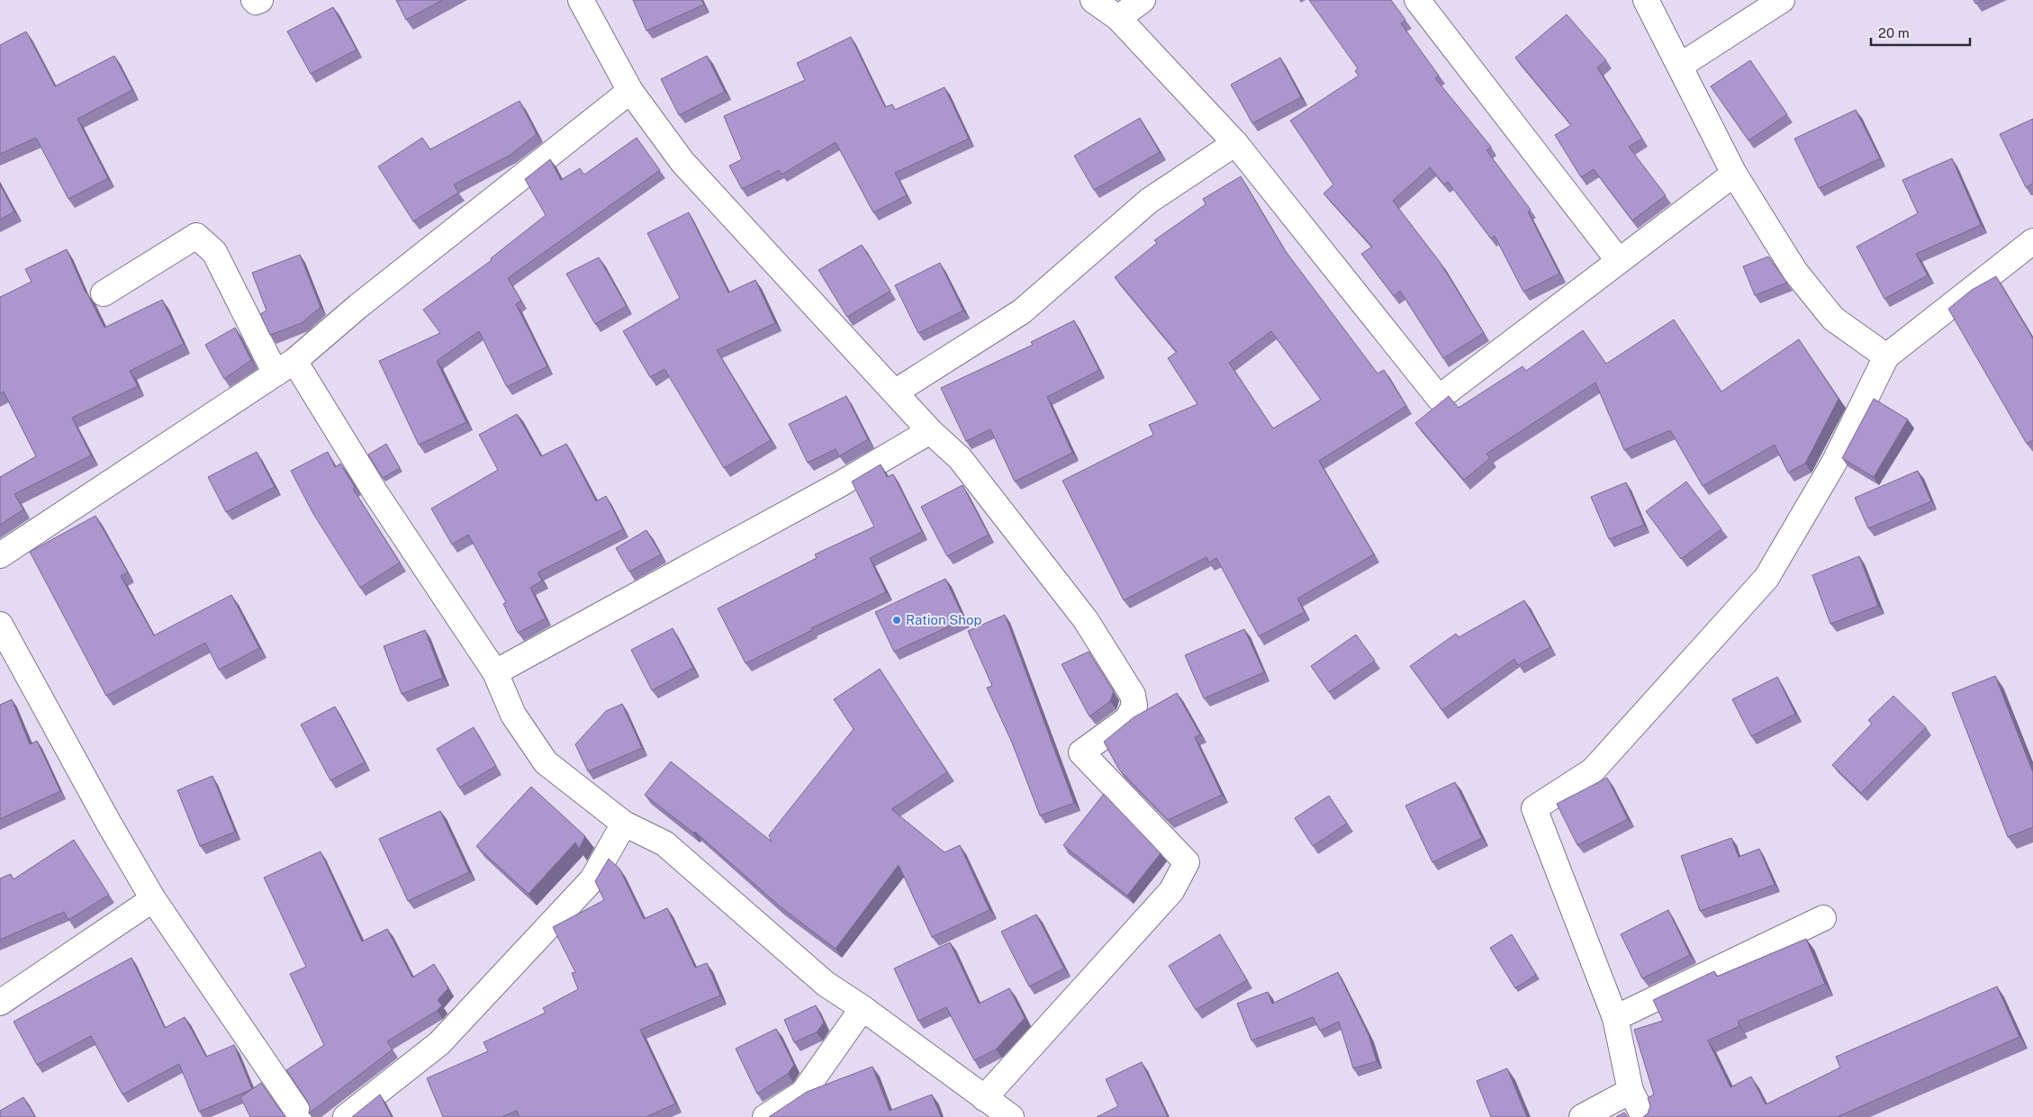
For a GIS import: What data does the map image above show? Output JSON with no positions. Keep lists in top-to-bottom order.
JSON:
{
  "places": ["Ration Shop"],
  "scale_bar": "20 m"
}
